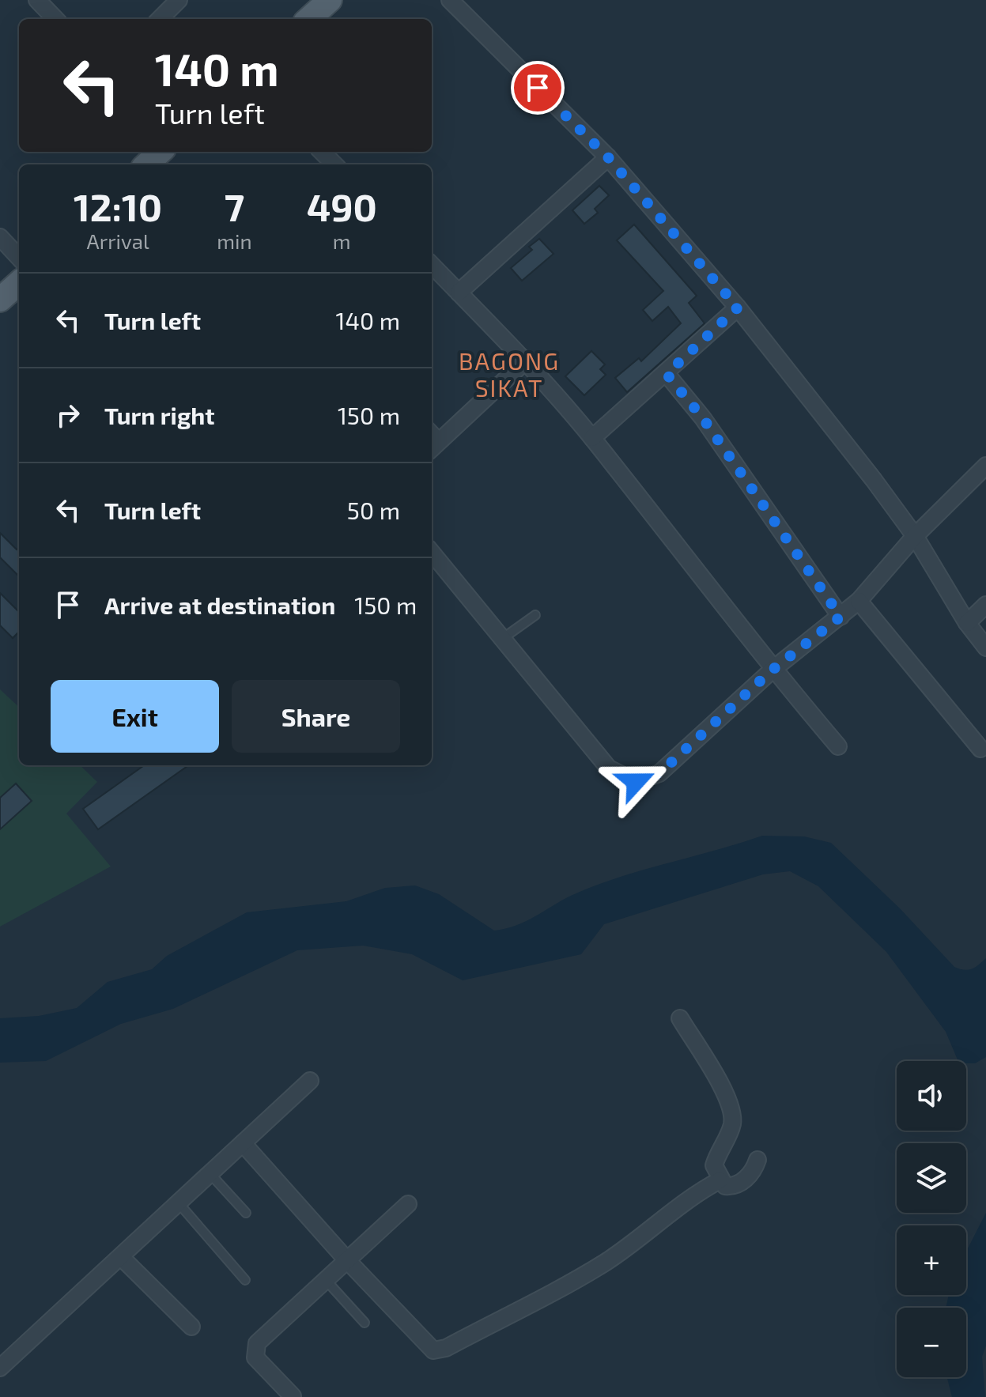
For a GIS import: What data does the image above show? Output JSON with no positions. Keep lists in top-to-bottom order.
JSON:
{
  "districts": ["BAGONG SIKAT"],
  "page": {
    "turn": ["140 m", "Turn left"],
    "eta": [
      "12:10",
      "Arrival",
      "7",
      "min",
      "490",
      "m"
    ],
    "list": [
      {
        "name": "Turn left",
        "value": "140 m"
      },
      {
        "name": "Turn right",
        "value": "150 m"
      },
      {
        "name": "Turn left",
        "value": "50 m"
      },
      {
        "name": "Arrive at destination",
        "value": "150 m"
      }
    ],
    "buttons": ["Exit", "Share"],
    "map_buttons": ["+", "−"]
  }
}
